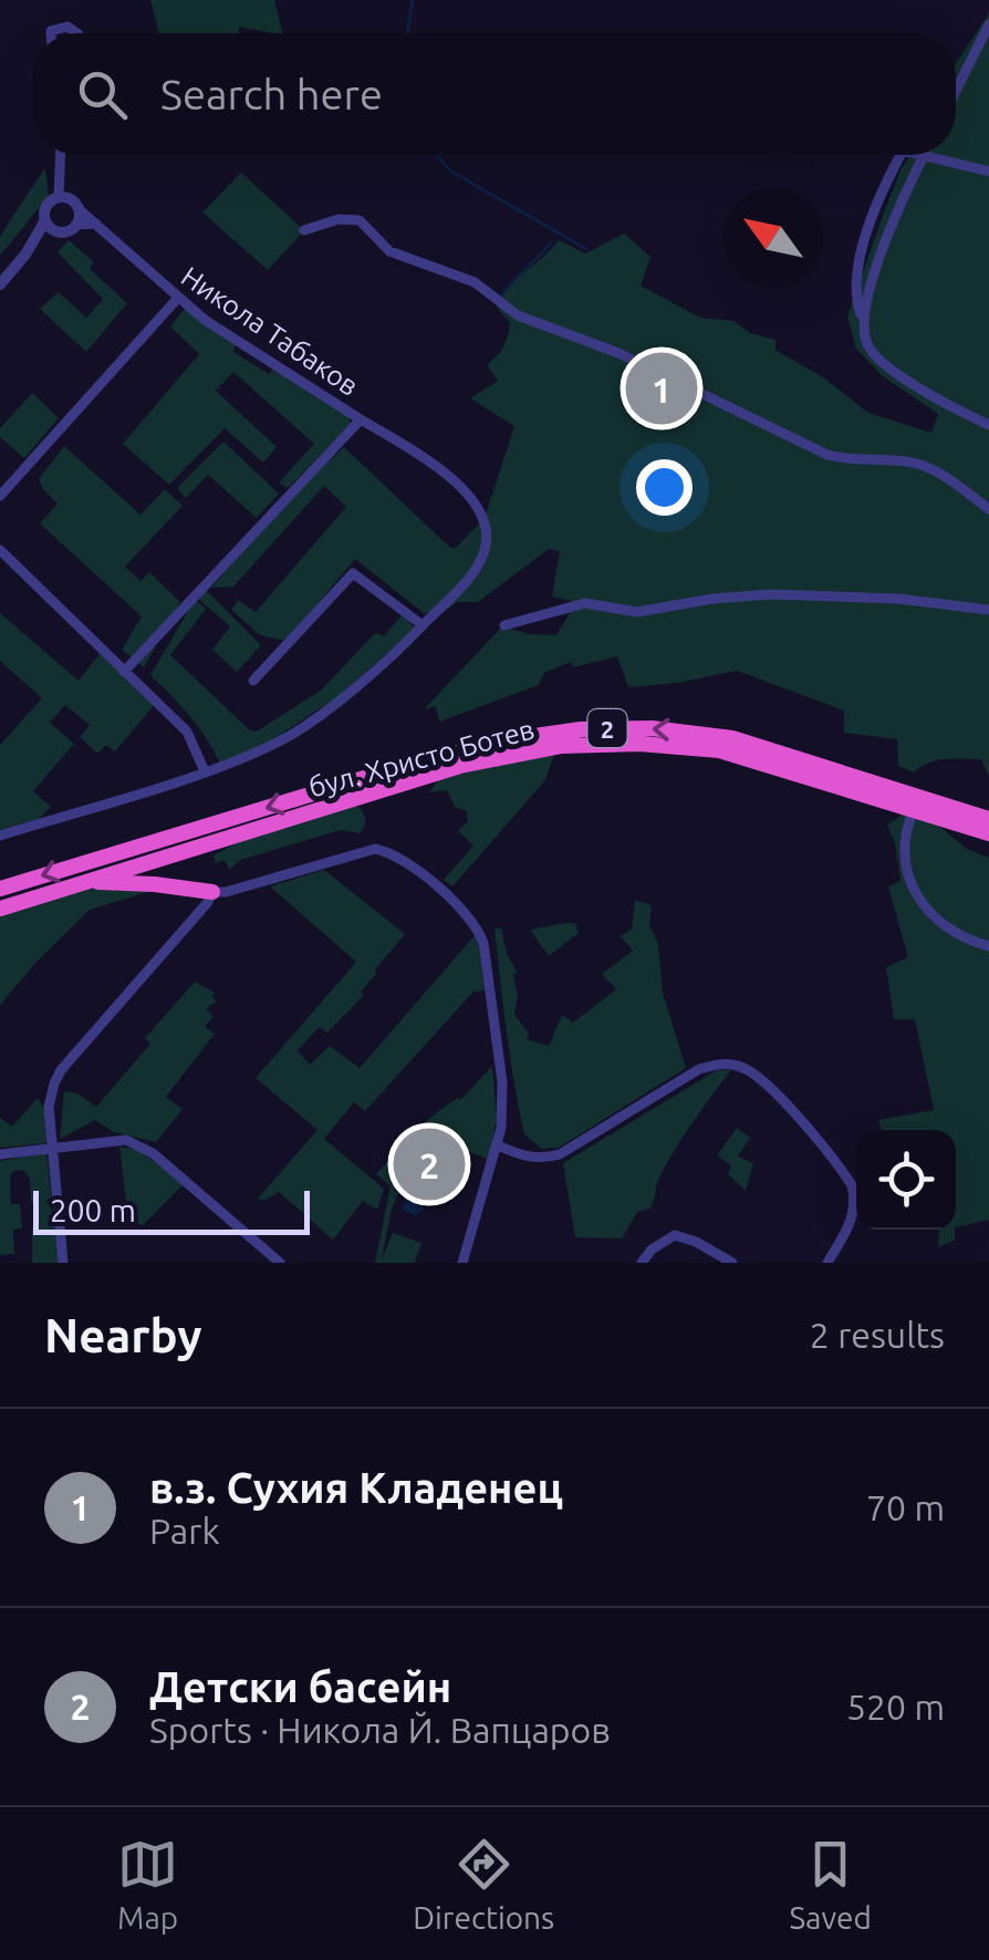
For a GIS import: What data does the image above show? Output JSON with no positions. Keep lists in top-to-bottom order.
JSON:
{
  "streets": {
    "highway": ["2", "бул. Христо Ботев"],
    "street": ["Никола Табаков"]
  },
  "scale_bar": "200 m",
  "north": "top left",
  "page": {
    "search": "Search here",
    "pins": ["1", "2"],
    "scale": "200 m",
    "heading": ["Nearby", "2 results"],
    "list": [
      {
        "mark": "1",
        "name": "в.з. Сухия Кладенец",
        "note": "Park",
        "value": "70 m"
      },
      {
        "mark": "2",
        "name": "Детски басейн",
        "note": "Sports · Никола Й. Вапцаров",
        "value": "520 m"
      }
    ],
    "nav": ["Map", "Directions", "Saved"]
  }
}
